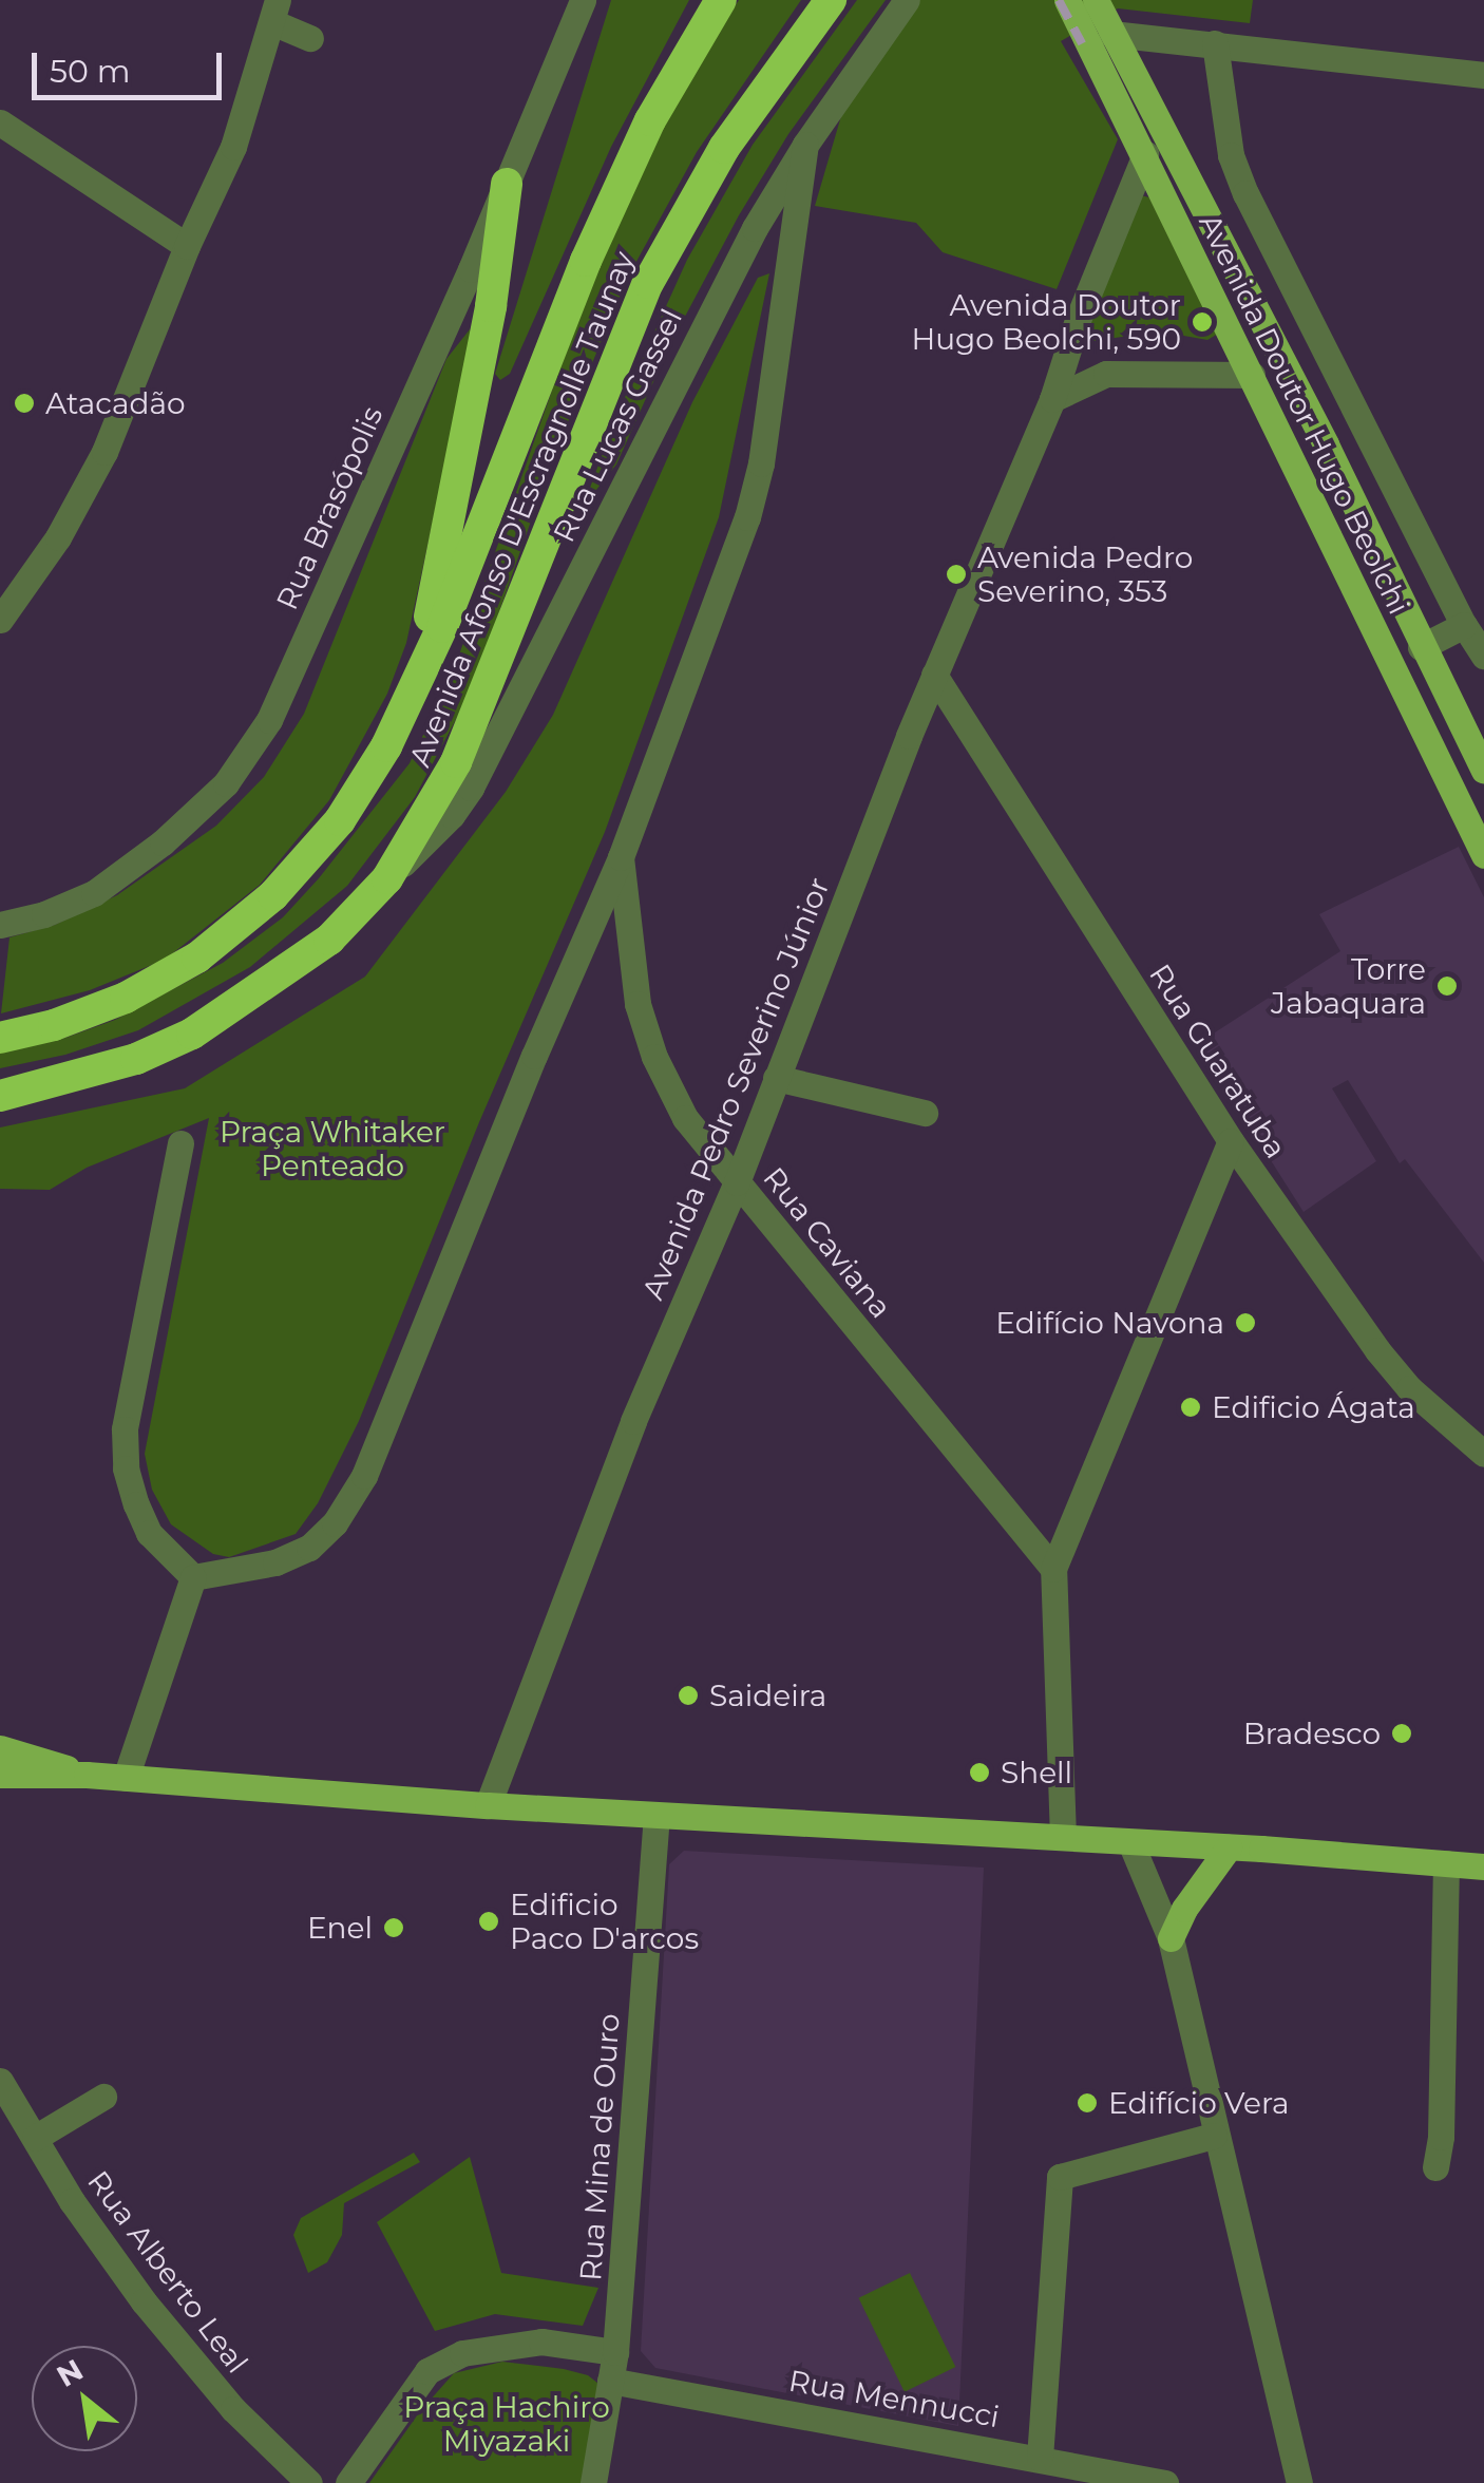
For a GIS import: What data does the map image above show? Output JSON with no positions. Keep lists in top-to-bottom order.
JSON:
{
  "streets": {
    "highway": ["Avenida Afonso D'Escragnolle Taunay"],
    "main road": ["Avenida Doutor Hugo Beolchi"],
    "street": [
      "Rua Lucas Gassel",
      "Rua Brasópolis",
      "Rua Guaratuba",
      "Avenida Pedro Severino Júnior",
      "Rua Caviana",
      "Rua Mina de Ouro",
      "Rua Alberto Leal",
      "Rua Mennucci"
    ]
  },
  "crossings": [
    ["Avenida Doutor Hugo Beolchi", "Avenida Pedro Severino Júnior"],
    ["Rua Lucas Gassel", "Avenida Afonso D'Escragnolle Taunay"],
    ["Rua Guaratuba", "Avenida Pedro Severino Júnior"],
    ["Avenida Pedro Severino Júnior", "Rua Caviana"],
    ["Rua Mina de Ouro", "Rua Mennucci"]
  ],
  "parks": ["Praça Whitaker Penteado", "Praça Hachiro Miyazaki"],
  "places": [
    "Avenida Doutor Hugo Beolchi, 590",
    "Atacadão",
    "Avenida Pedro Severino, 353",
    "Torre Jabaquara",
    "Edifício Navona",
    "Edificio Ágata",
    "Saideira",
    "Bradesco",
    "Shell",
    "Edificio Paco D'arcos",
    "Enel",
    "Edifício Vera"
  ],
  "scale_bar": "50 m",
  "north": "top left"
}
